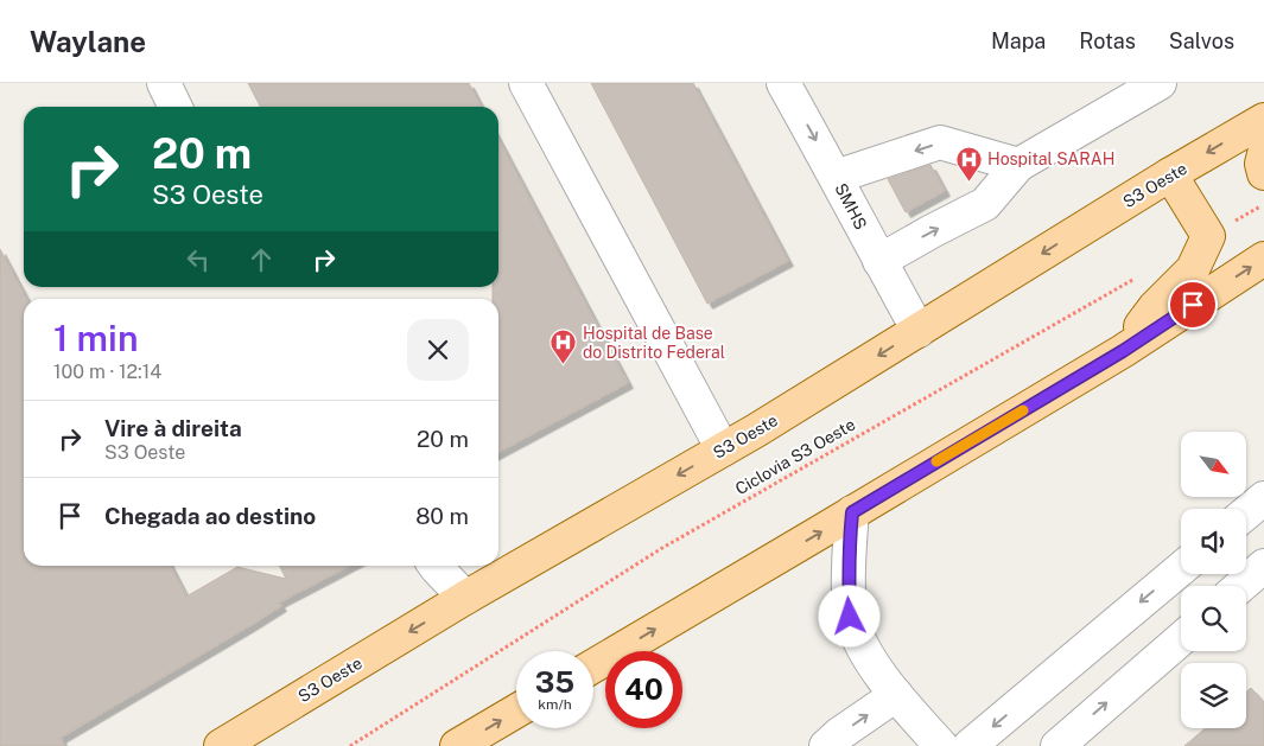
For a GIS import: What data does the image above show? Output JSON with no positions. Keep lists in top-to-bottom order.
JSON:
{
  "streets": {
    "main road": ["S3 Oeste"],
    "street": ["SMHS"],
    "path": ["Ciclovia S3 Oeste"]
  },
  "crossings": [
    ["S3 Oeste", "SMHS"]
  ],
  "places": {
    "hospital": ["Hospital SARAH", "Hospital de Base do Distrito Federal"]
  },
  "north": "bottom right",
  "page": {
    "header": "Waylane",
    "nav": ["Mapa", "Rotas", "Salvos"],
    "turn": ["20 m", "S3 Oeste"],
    "heading": ["1 min", "100 m · 12:14"],
    "list": [
      {
        "name": "Vire à direita",
        "note": "S3 Oeste",
        "value": "20 m"
      },
      {
        "name": "Chegada ao destino",
        "value": "80 m"
      }
    ],
    "speed": "35 km/h",
    "limit": "40"
  }
}
